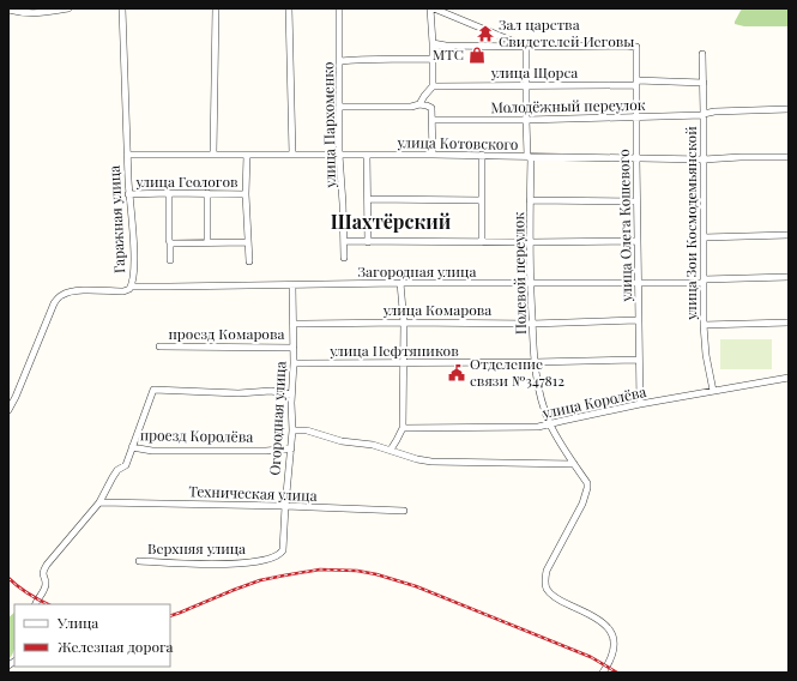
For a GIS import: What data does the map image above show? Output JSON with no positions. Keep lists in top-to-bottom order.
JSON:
{
  "streets": {
    "street": [
      "улица Щорса",
      "Молодёжный переулок",
      "улица Пархоменко",
      "улица Котовского",
      "улица Геологов",
      "Гаражная улица",
      "улица Зои Космодемьянской",
      "улица Олега Кошевого",
      "Загородная улица",
      "Полевой переулок",
      "улица Комарова",
      "проезд Комарова",
      "улица Нефтяников",
      "улица Королёва",
      "Огородная улица",
      "проезд Королёва",
      "Техническая улица",
      "Верхняя улица"
    ]
  },
  "crossings": [
    ["улица Щорса", "улица Зои Космодемьянской"],
    ["улица Щорса", "улица Олега Кошевого"],
    ["улица Щорса", "Полевой переулок"],
    ["Молодёжный переулок", "улица Зои Космодемьянской"],
    ["Молодёжный переулок", "улица Олега Кошевого"],
    ["Молодёжный переулок", "Полевой переулок"],
    ["улица Пархоменко", "улица Котовского"],
    ["улица Котовского", "Гаражная улица"],
    ["улица Котовского", "улица Зои Космодемьянской"],
    ["улица Котовского", "улица Олега Кошевого"],
    ["улица Котовского", "Полевой переулок"],
    ["улица Геологов", "Гаражная улица"],
    ["Гаражная улица", "Загородная улица"],
    ["улица Зои Космодемьянской", "Загородная улица"],
    ["улица Зои Космодемьянской", "улица Королёва"],
    ["улица Олега Кошевого", "Загородная улица"],
    ["улица Олега Кошевого", "Полевой переулок"],
    ["улица Олега Кошевого", "улица Комарова"],
    ["улица Олега Кошевого", "улица Нефтяников"],
    ["улица Олега Кошевого", "улица Королёва"],
    ["Загородная улица", "Полевой переулок"],
    ["Загородная улица", "Огородная улица"],
    ["Полевой переулок", "улица Комарова"],
    ["Полевой переулок", "улица Нефтяников"],
    ["Полевой переулок", "улица Королёва"],
    ["улица Комарова", "Огородная улица"],
    ["проезд Комарова", "Огородная улица"],
    ["улица Нефтяников", "Огородная улица"],
    ["Огородная улица", "проезд Королёва"],
    ["Огородная улица", "Техническая улица"],
    ["Огородная улица", "Верхняя улица"]
  ],
  "districts": ["Шахтёрский"],
  "places": {
    "temple": ["Зал царства Свидетелей Иеговы"],
    "shop": ["МТС"],
    "public building": ["Отделение связи №347812"]
  },
  "legend": ["Улица", "Железная дорога"]
}
